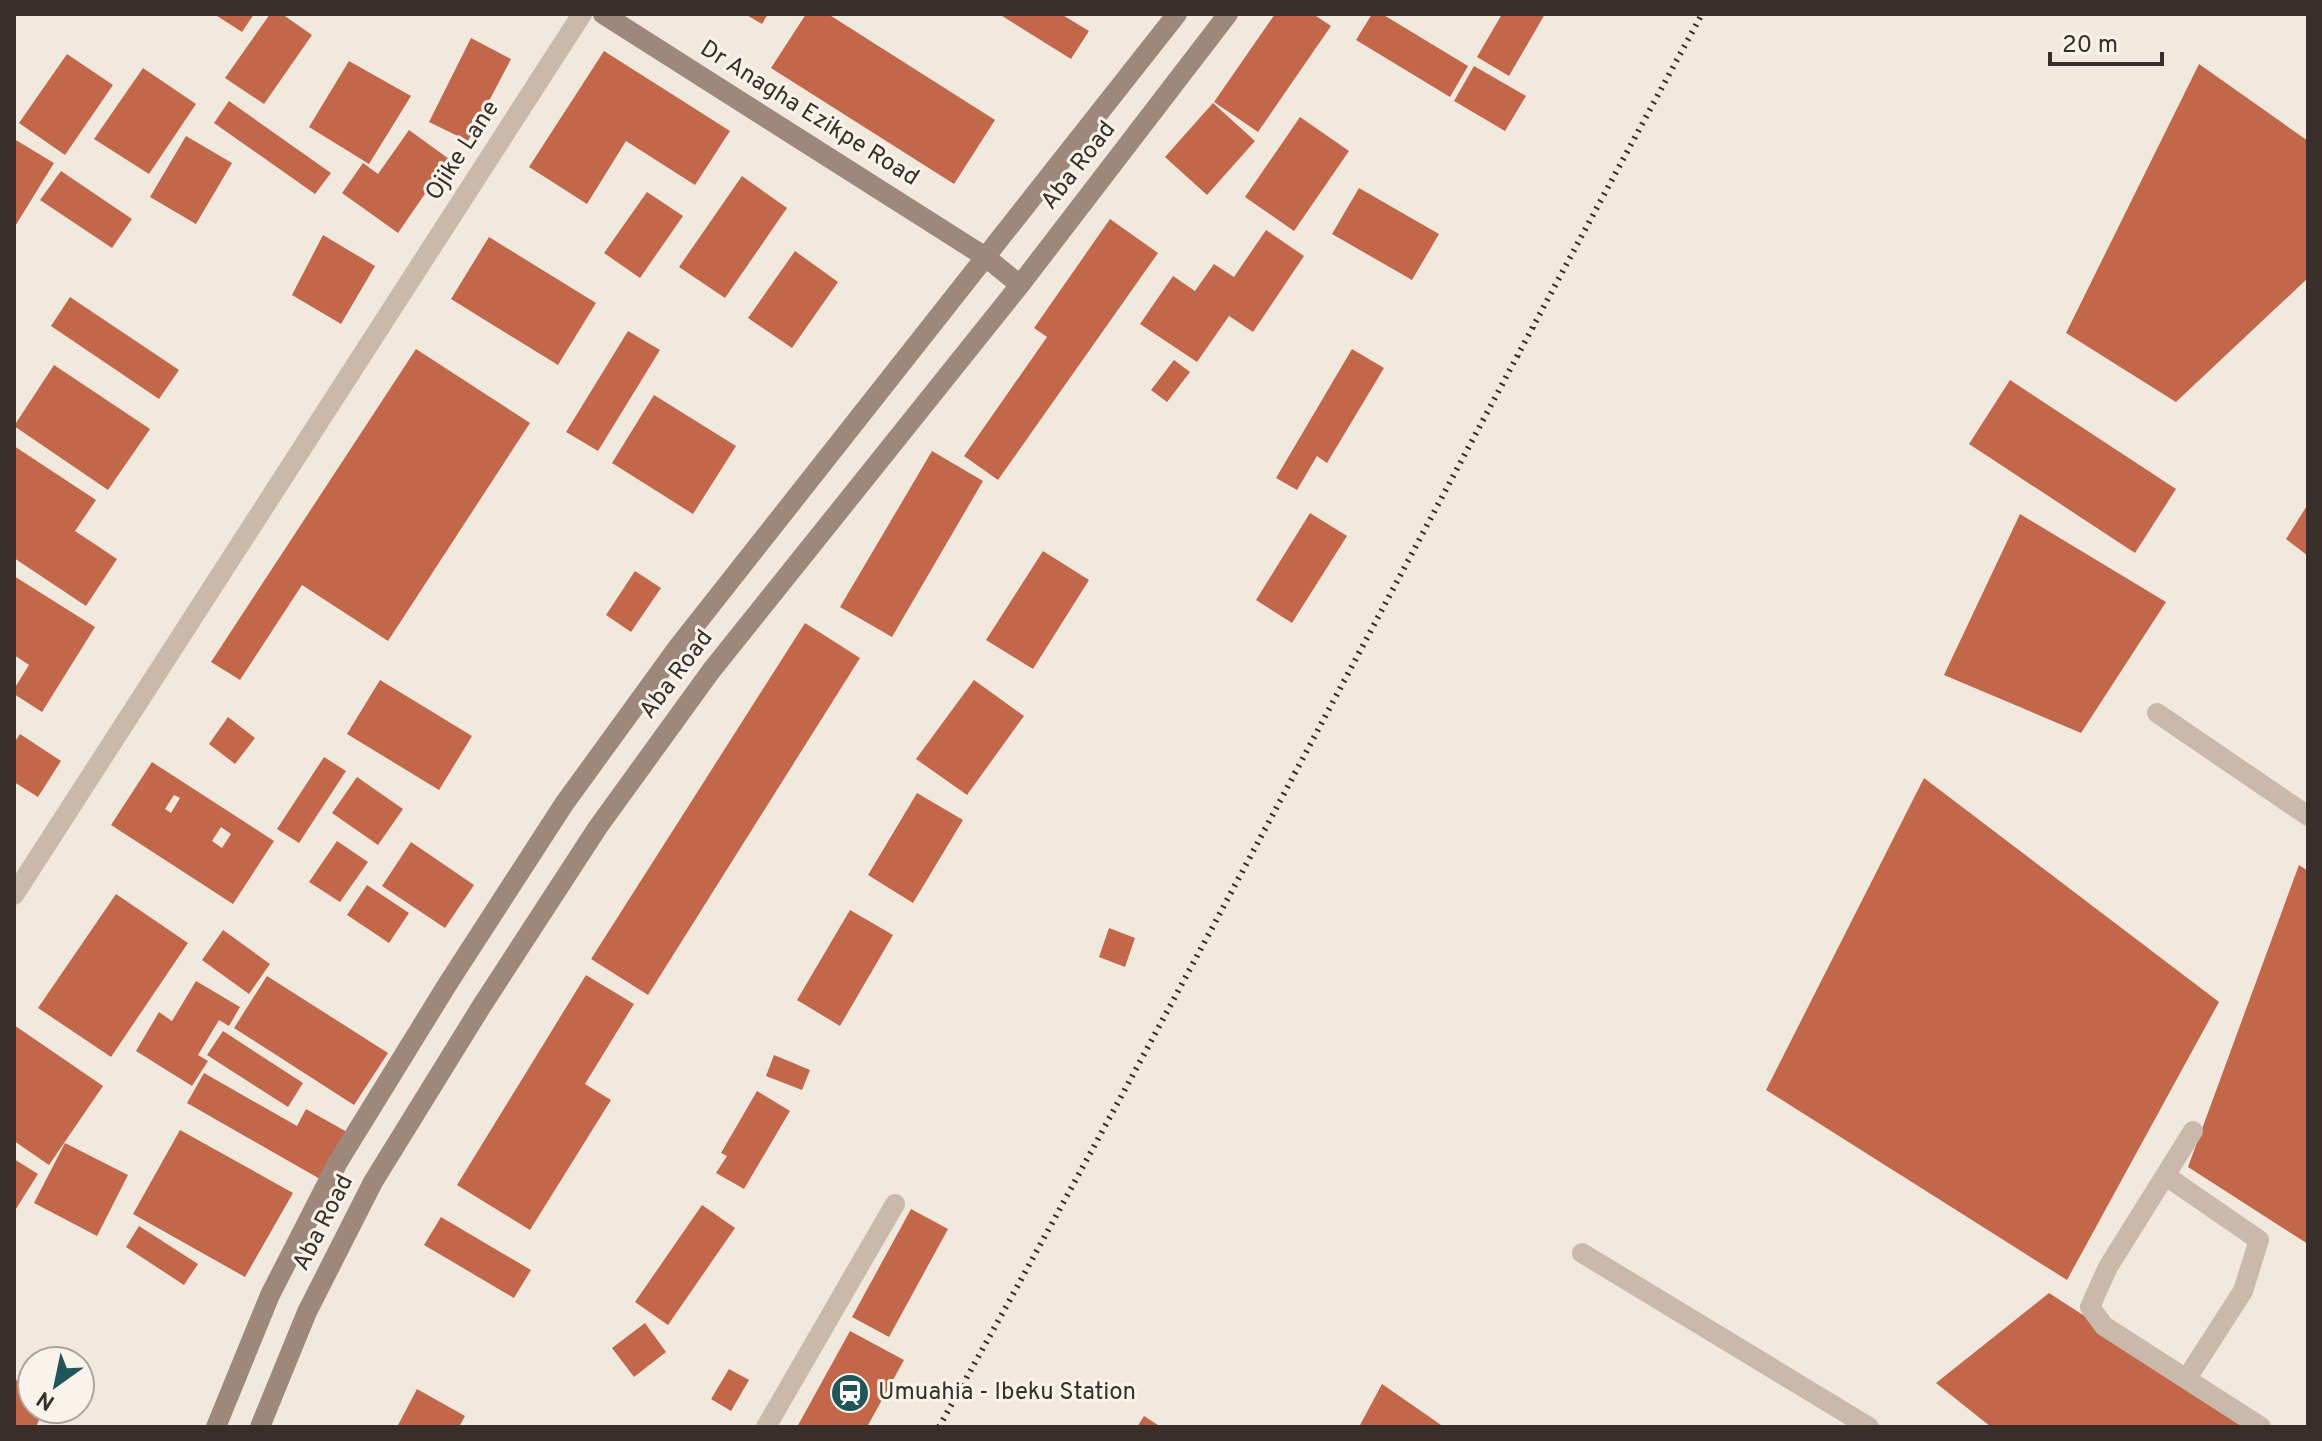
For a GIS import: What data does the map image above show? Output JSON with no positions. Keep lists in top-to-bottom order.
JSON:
{
  "streets": {
    "main road": ["Dr Anagha Ezikpe Road", "Aba Road"],
    "street": ["Ojike Lane"]
  },
  "crossings": [
    ["Dr Anagha Ezikpe Road", "Aba Road"]
  ],
  "places": {
    "station": ["Umuahia - Ibeku Station"]
  },
  "scale_bar": "20 m",
  "north": "bottom left"
}
